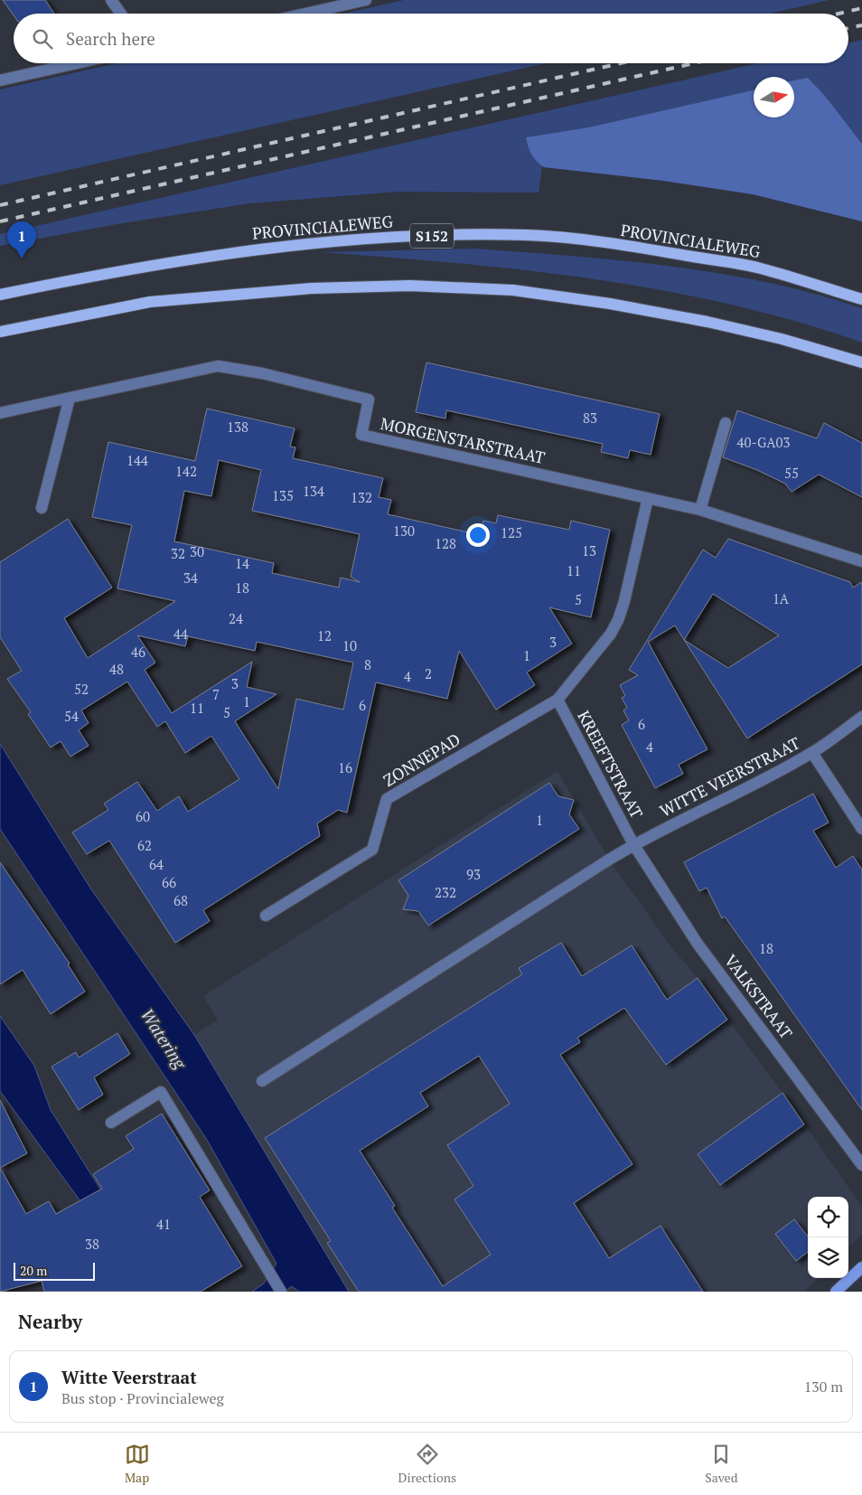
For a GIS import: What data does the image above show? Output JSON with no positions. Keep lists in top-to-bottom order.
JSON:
{
  "streets": {
    "main road": ["PROVINCIALEWEG", "S152"],
    "street": [
      "MORGENSTARSTRAAT",
      "ZONNEPAD",
      "KREEFTSTRAAT",
      "WITTE VEERSTRAAT",
      "VALKSTRAAT"
    ]
  },
  "crossings": [
    ["ZONNEPAD", "KREEFTSTRAAT"],
    ["KREEFTSTRAAT", "WITTE VEERSTRAAT"],
    ["KREEFTSTRAAT", "VALKSTRAAT"],
    ["WITTE VEERSTRAAT", "VALKSTRAAT"]
  ],
  "water": ["Watering"],
  "house_numbers": [
    "83",
    "138",
    "40-GA03",
    "144",
    "142",
    "55",
    "134",
    "135",
    "132",
    "130",
    "125",
    "128",
    "13",
    "30",
    "32",
    "14",
    "11",
    "34",
    "18",
    "1A",
    "5",
    "24",
    "44",
    "12",
    "3",
    "10",
    "46",
    "1",
    "8",
    "48",
    "2",
    "4",
    "3",
    "52",
    "7",
    "1",
    "6",
    "11",
    "5",
    "54",
    "6",
    "4",
    "16",
    "60",
    "1",
    "62",
    "64",
    "93",
    "66",
    "232",
    "68",
    "18",
    "41",
    "38"
  ],
  "scale_bar": "20 m",
  "north": "right",
  "page": {
    "search": "Search here",
    "pins": "1",
    "scale": "20 m",
    "heading": "Nearby",
    "list": [
      {
        "mark": "1",
        "name": "Witte Veerstraat",
        "note": "Bus stop · Provincialeweg",
        "value": "130 m"
      }
    ],
    "nav": ["Map", "Directions", "Saved"]
  }
}
